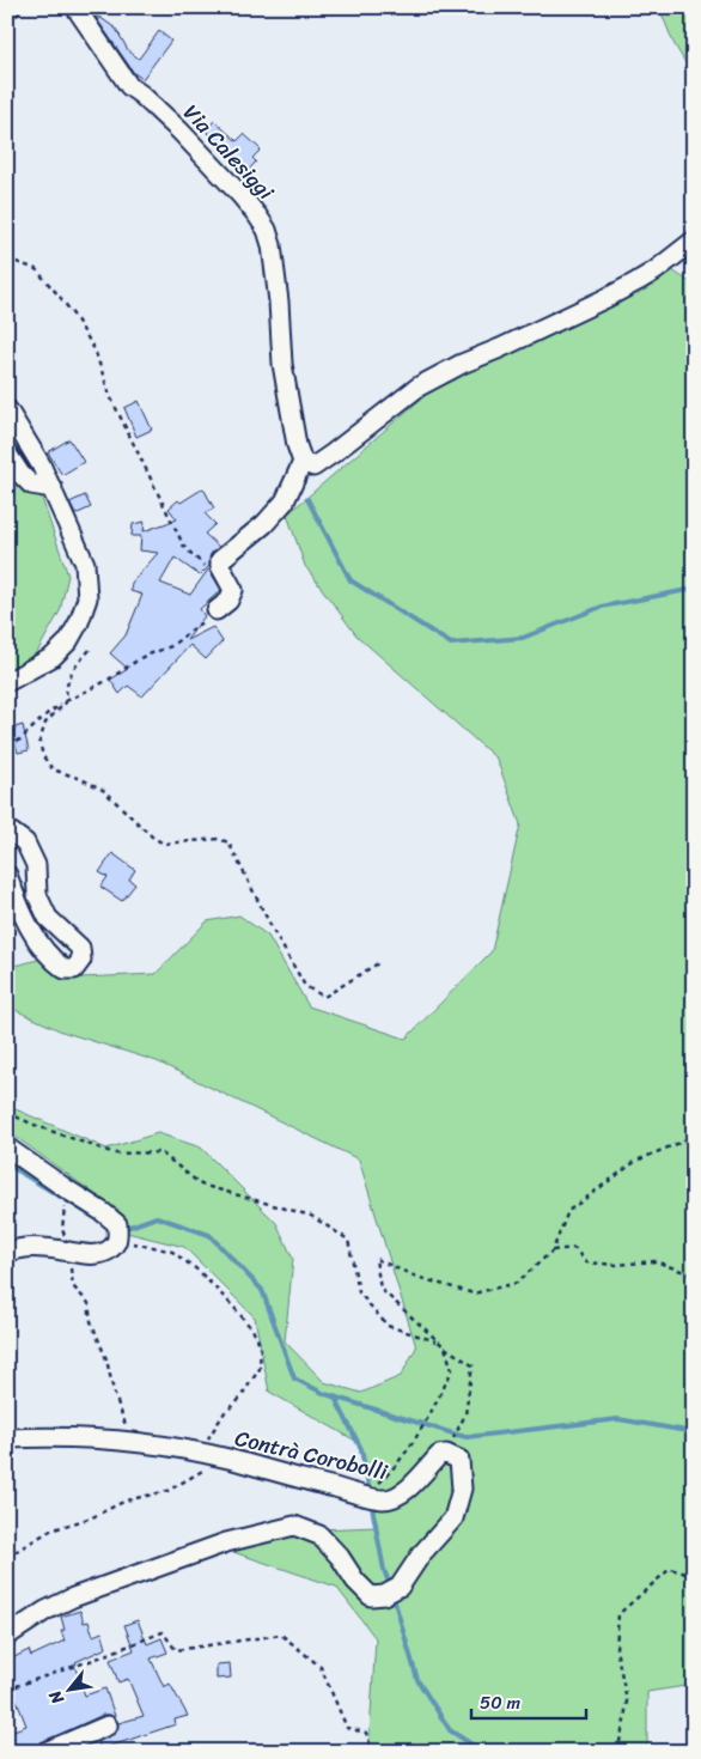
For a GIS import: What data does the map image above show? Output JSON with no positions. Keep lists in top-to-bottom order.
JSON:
{
  "streets": {
    "street": ["Via Calesiggi", "Contrà Corobolli"]
  },
  "scale_bar": "50 m",
  "north": "bottom left"
}
